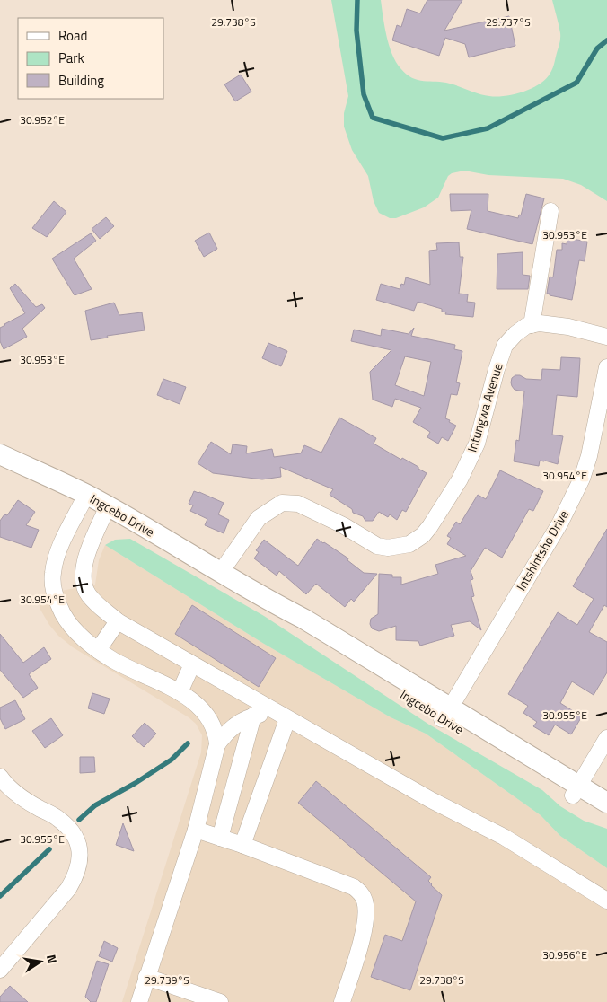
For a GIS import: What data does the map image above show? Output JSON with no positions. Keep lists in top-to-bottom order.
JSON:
{
  "streets": {
    "main road": ["Ingcebo Drive"],
    "street": ["Intungwa Avenue", "Intshintsho Drive"]
  },
  "crossings": [
    ["Intungwa Avenue", "Ingcebo Drive"],
    ["Ingcebo Drive", "Intshintsho Drive"]
  ],
  "legend": ["Road", "Park", "Building"],
  "north": "right",
  "coordinates": [
    "29.738°S",
    "29.737°S",
    "30.952°E",
    "30.953°E",
    "30.954°E",
    "30.955°E",
    "30.956°E",
    "29.739°S"
  ]
}
